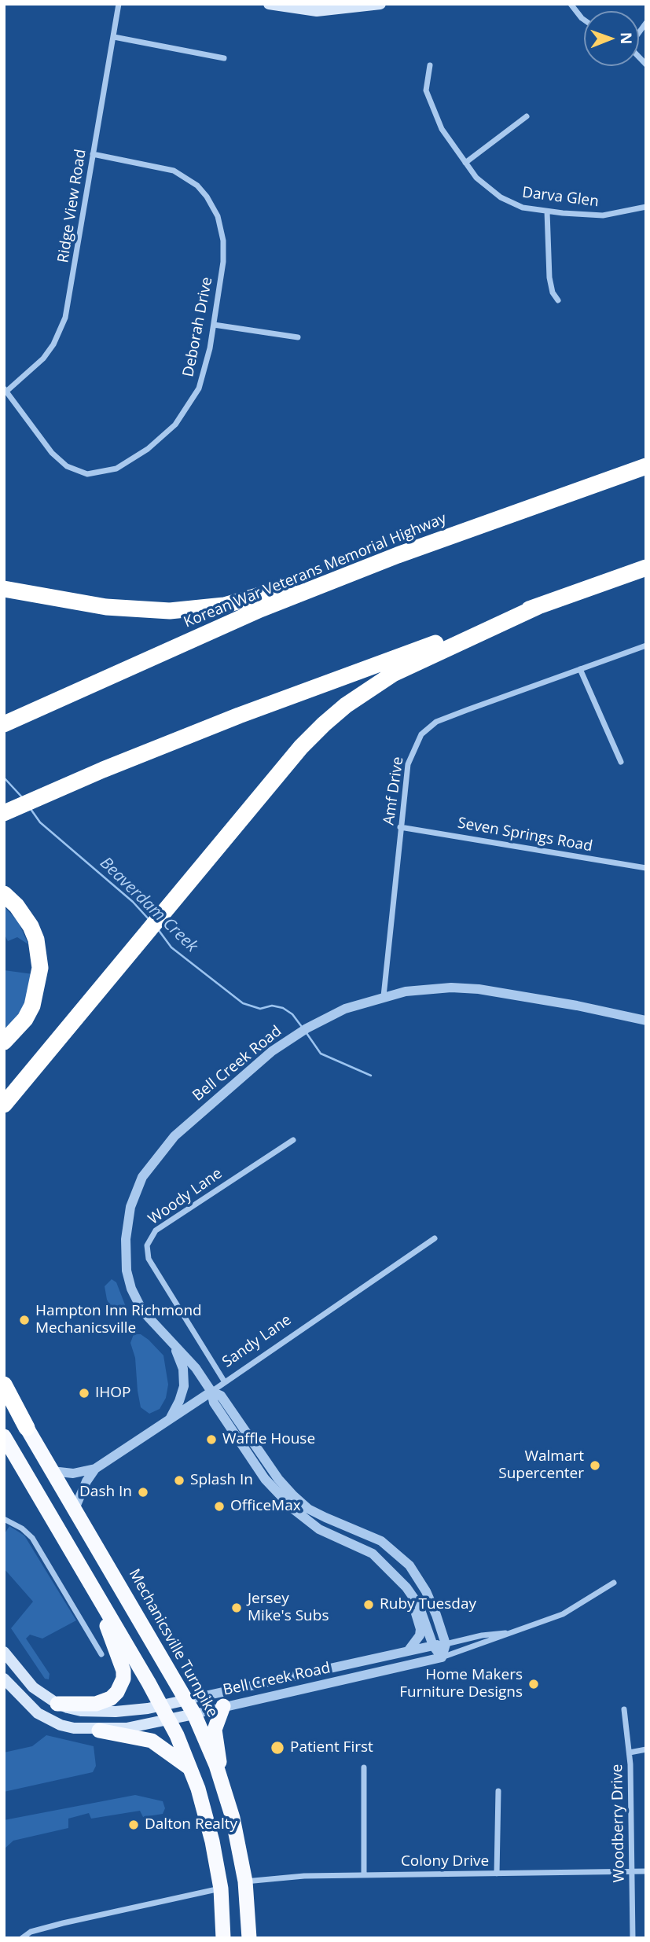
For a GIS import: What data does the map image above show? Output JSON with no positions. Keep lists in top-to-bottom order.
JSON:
{
  "streets": {
    "highway": ["Korean War Veterans Memorial Highway", "Mechanicsville Turnpike"],
    "main road": ["Bell Creek Road"],
    "street": [
      "Darva Glen",
      "Ridge View Road",
      "Deborah Drive",
      "Amf Drive",
      "Seven Springs Road",
      "Woody Lane",
      "Sandy Lane",
      "Woodberry Drive",
      "Colony Drive"
    ]
  },
  "crossings": [
    ["Ridge View Road", "Deborah Drive"],
    ["Amf Drive", "Seven Springs Road"],
    ["Amf Drive", "Bell Creek Road"],
    ["Bell Creek Road", "Sandy Lane"],
    ["Bell Creek Road", "Mechanicsville Turnpike"],
    ["Woody Lane", "Sandy Lane"],
    ["Sandy Lane", "Mechanicsville Turnpike"],
    ["Mechanicsville Turnpike", "Colony Drive"],
    ["Woodberry Drive", "Colony Drive"]
  ],
  "water": ["Beaverdam Creek"],
  "places": [
    "Hampton Inn Richmond Mechanicsville",
    "IHOP",
    "Waffle House",
    "Walmart Supercenter",
    "Splash In",
    "Dash In",
    "OfficeMax",
    "Ruby Tuesday",
    "Jersey Mike's Subs",
    "Home Makers Furniture Designs",
    "Patient First",
    "Dalton Realty"
  ],
  "north": "right"
}
